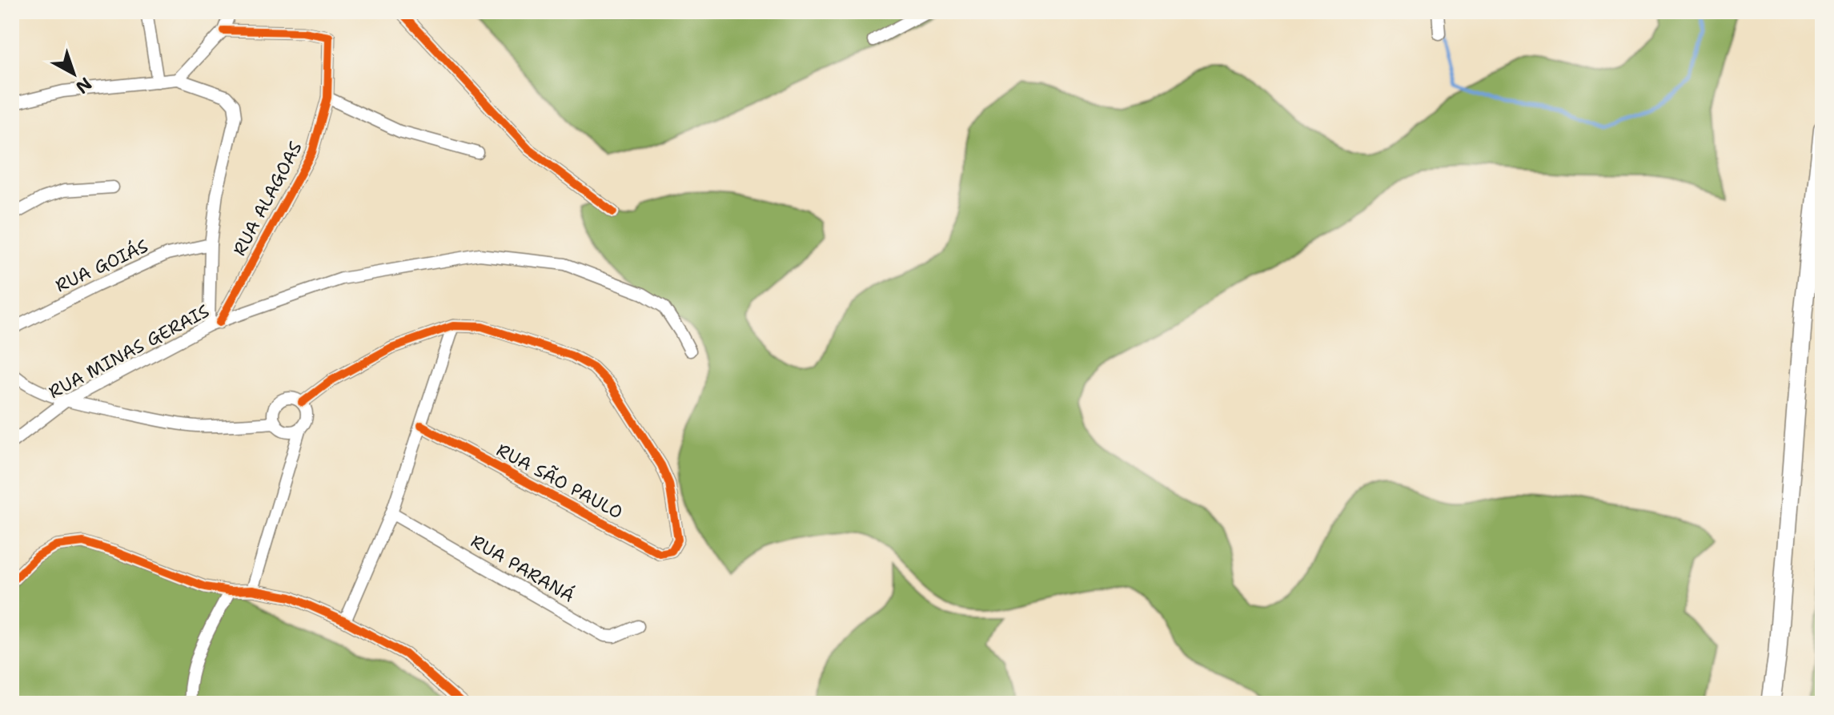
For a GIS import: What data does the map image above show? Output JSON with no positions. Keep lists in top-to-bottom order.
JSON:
{
  "streets": {
    "street": [
      "RUA ALAGOAS",
      "RUA GOIÁS",
      "RUA MINAS GERAIS",
      "RUA SÃO PAULO",
      "RUA PARANÁ"
    ]
  },
  "crossings": [
    ["RUA ALAGOAS", "RUA MINAS GERAIS"]
  ],
  "north": "bottom right"
}
